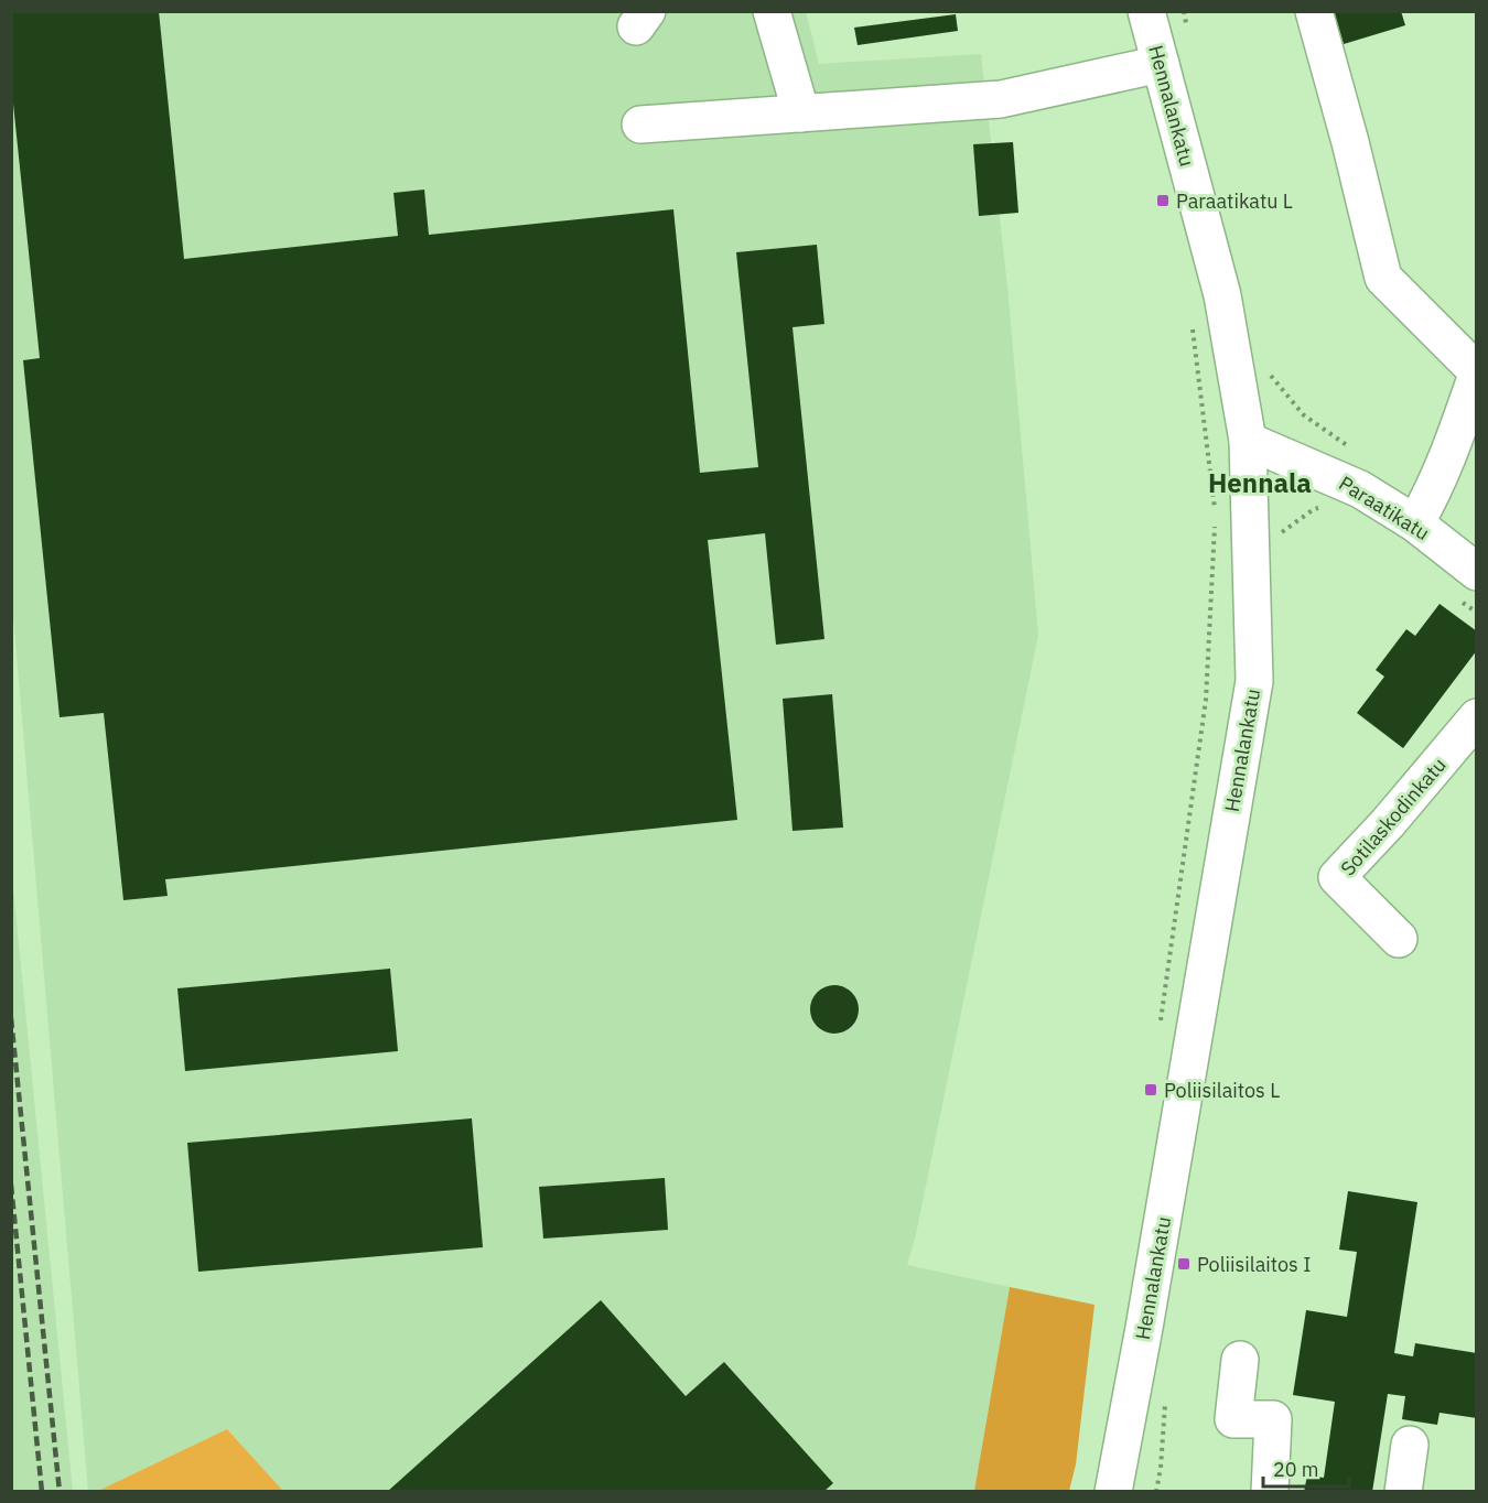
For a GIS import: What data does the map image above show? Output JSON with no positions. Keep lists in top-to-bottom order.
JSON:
{
  "streets": {
    "street": ["Hennalankatu", "Paraatikatu", "Sotilaskodinkatu"]
  },
  "crossings": [
    ["Hennalankatu", "Paraatikatu"]
  ],
  "districts": ["Hennala"],
  "places": {
    "transit": ["Paraatikatu L", "Poliisilaitos L", "Poliisilaitos I"]
  },
  "scale_bar": "20 m"
}
